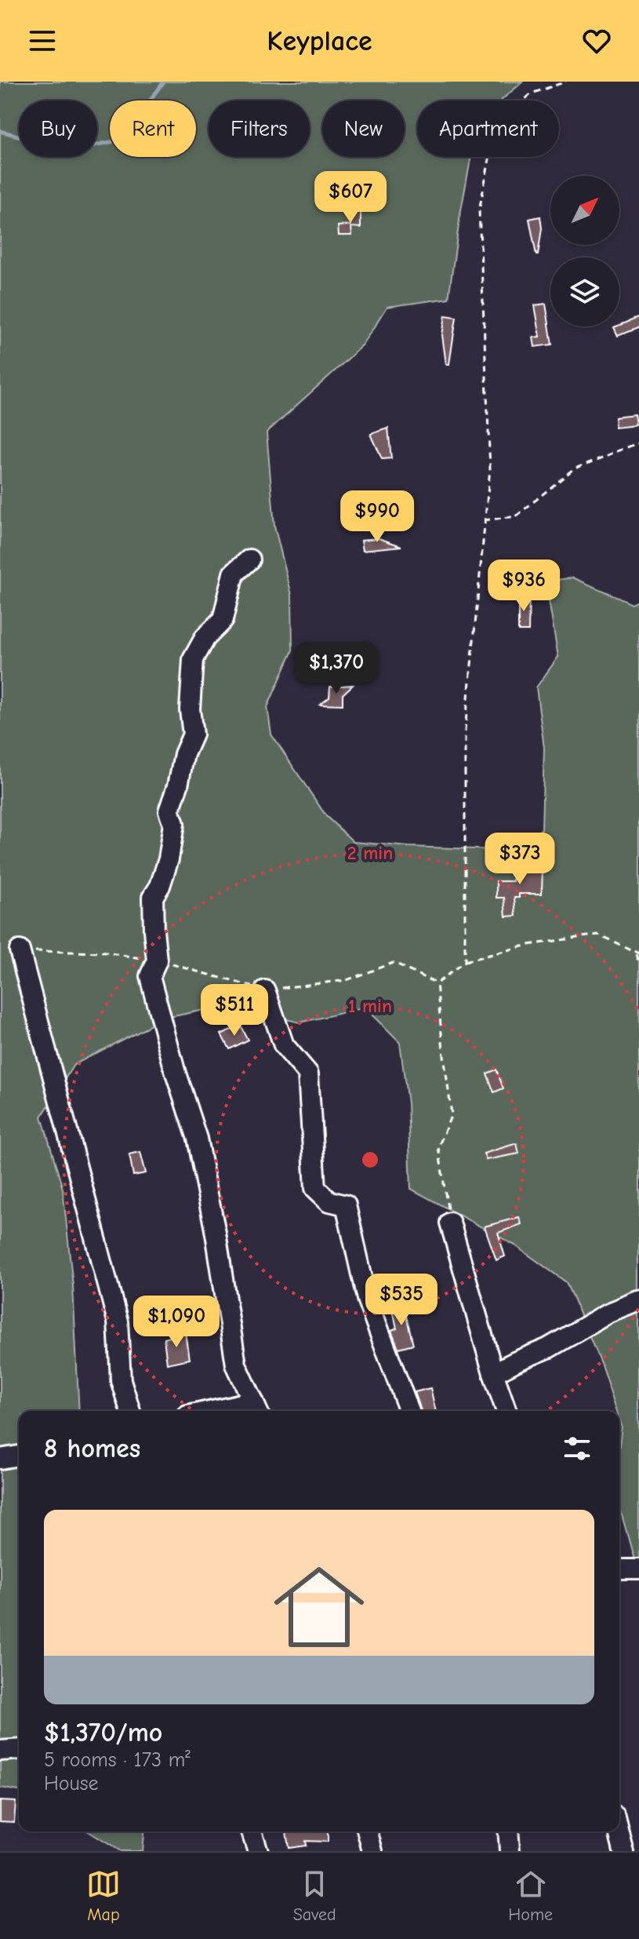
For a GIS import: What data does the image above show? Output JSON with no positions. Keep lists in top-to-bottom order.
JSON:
{
  "north": "top right",
  "page": {
    "header": "Keyplace",
    "chip": [
      "Buy",
      "Rent",
      "Filters",
      "New",
      "Apartment"
    ],
    "price": [
      "$607",
      "$990",
      "$936",
      "$1,370",
      "$373",
      "$511",
      "$535",
      "$1,090"
    ],
    "heading": "8 homes",
    "list": [
      {
        "name": "$1,370/mo",
        "note": "5 rooms · 173 m² · House"
      }
    ],
    "tabs": ["Map", "Saved", "Home"]
  },
  "rings": ["2 min", "1 min"]
}
